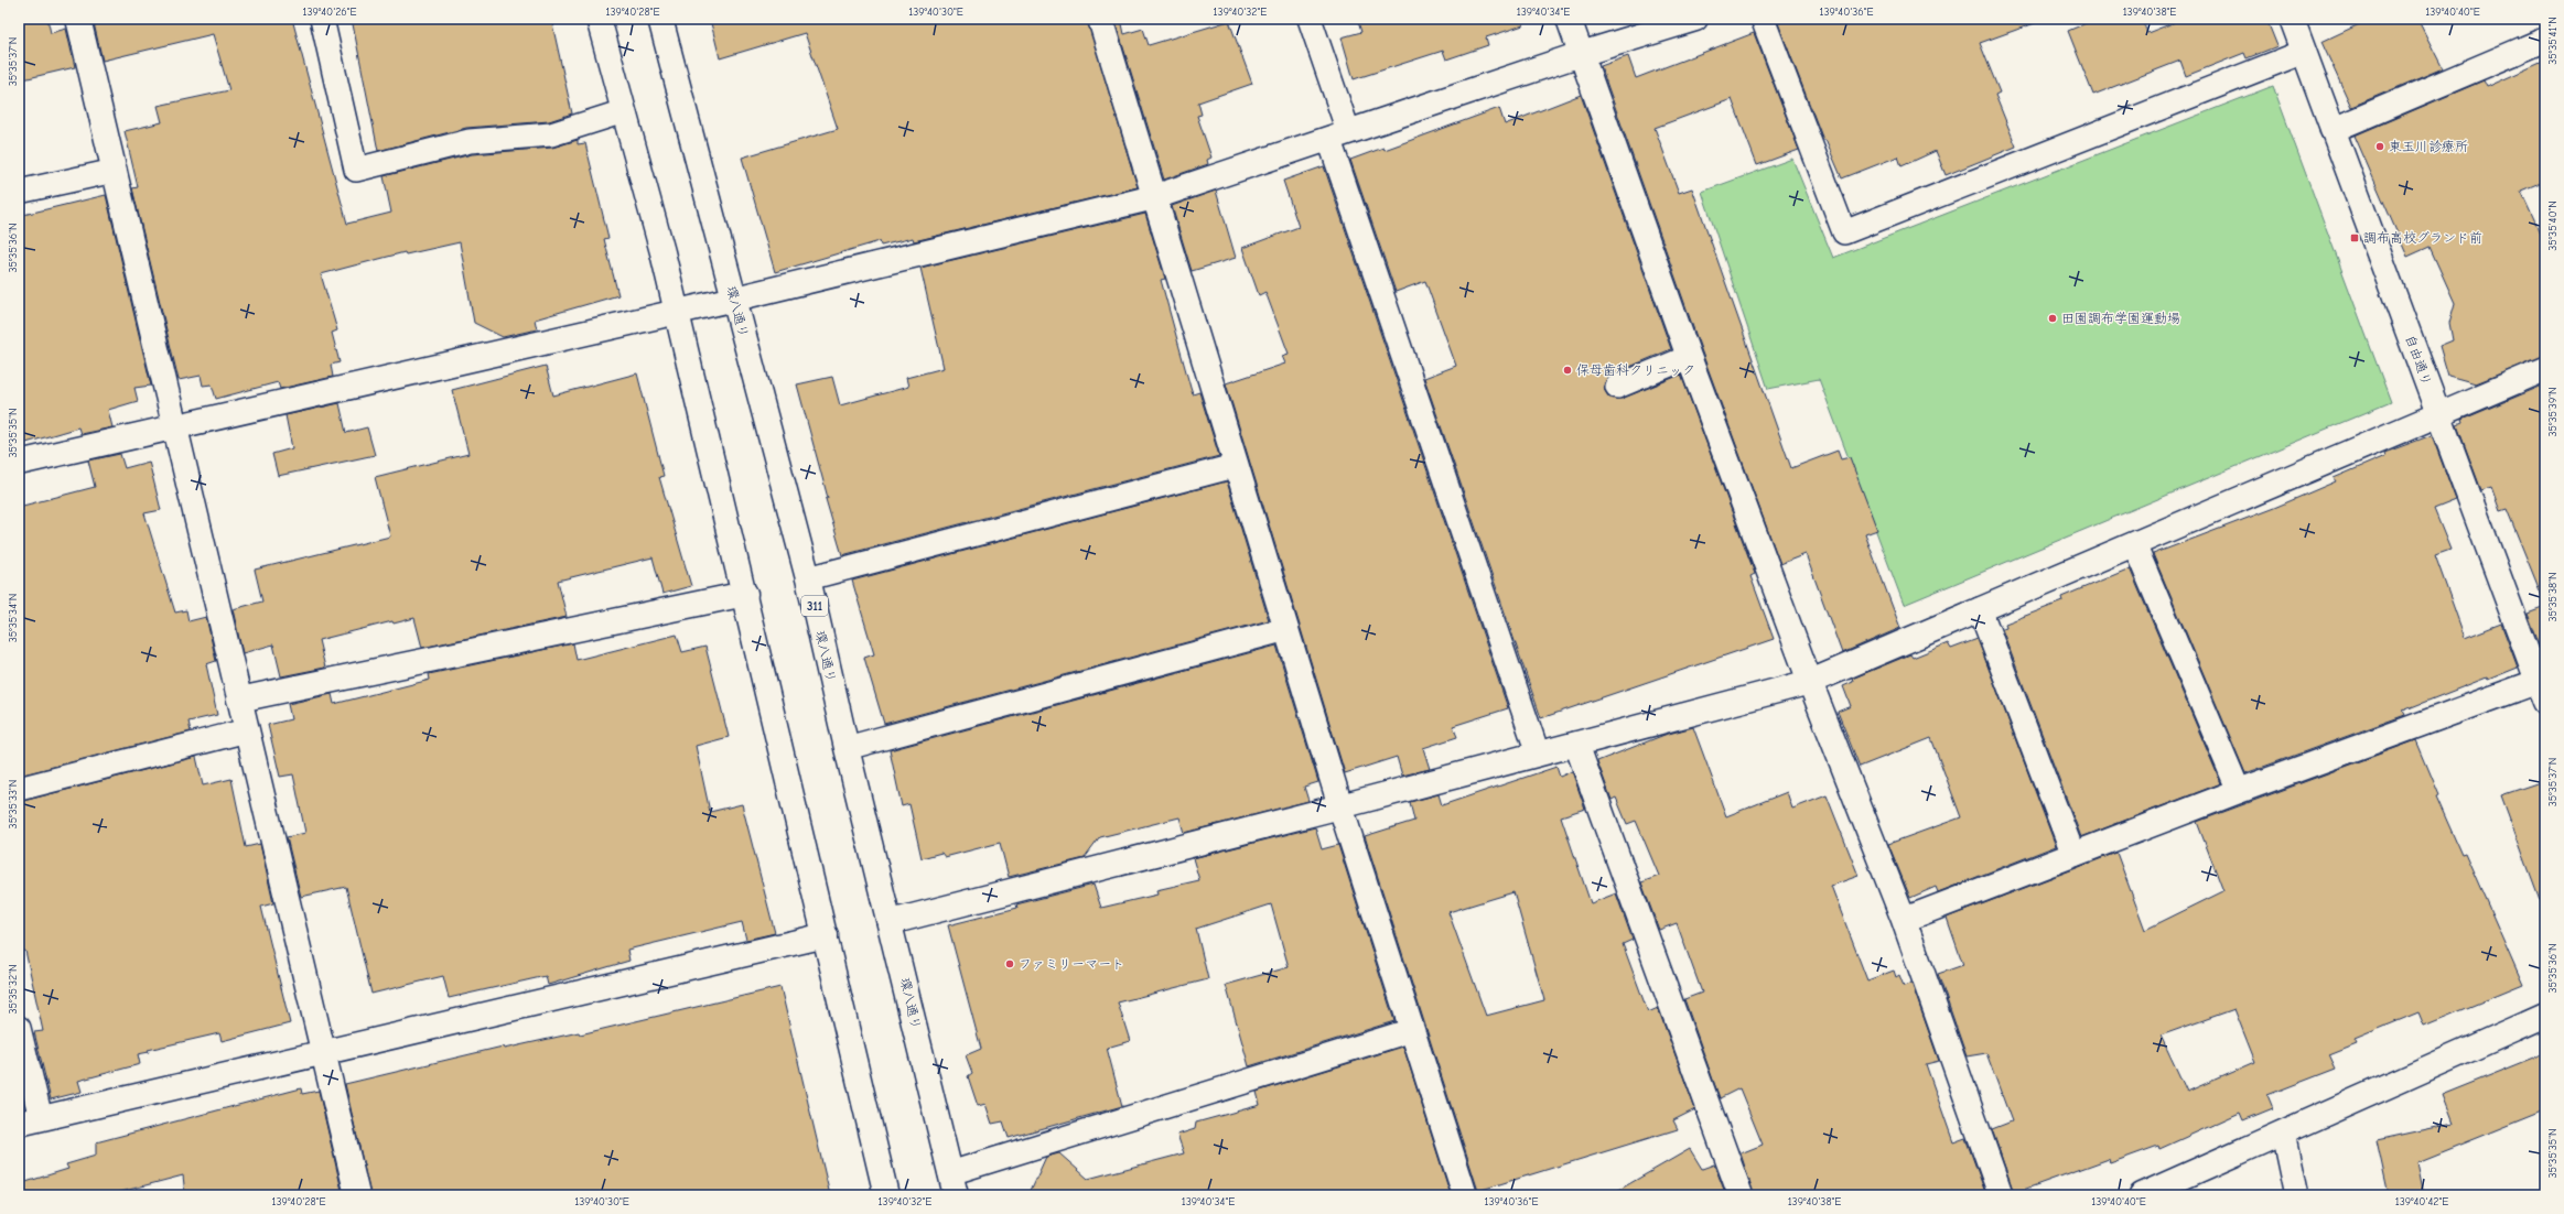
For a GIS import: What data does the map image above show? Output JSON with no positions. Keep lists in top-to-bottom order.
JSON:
{
  "streets": {
    "street": ["環八通り", "自由通り", "311"]
  },
  "places": {
    "other": [
      "東玉川診療所",
      "田園調布学園運動場",
      "保母歯科クリニック",
      "ファミリーマート"
    ],
    "transit": ["調布高校グランド前"]
  },
  "coordinates": [
    "139°40'26\"E",
    "139°40'28\"E",
    "139°40'30\"E",
    "139°40'32\"E",
    "139°40'34\"E",
    "139°40'36\"E",
    "139°40'38\"E",
    "139°40'40\"E",
    "35°35'41\"N",
    "35°35'37\"N",
    "35°35'40\"N",
    "35°35'36\"N",
    "35°35'39\"N",
    "35°35'35\"N",
    "35°35'38\"N",
    "35°35'34\"N",
    "35°35'33\"N",
    "35°35'32\"N",
    "139°40'42\"E"
  ]
}
